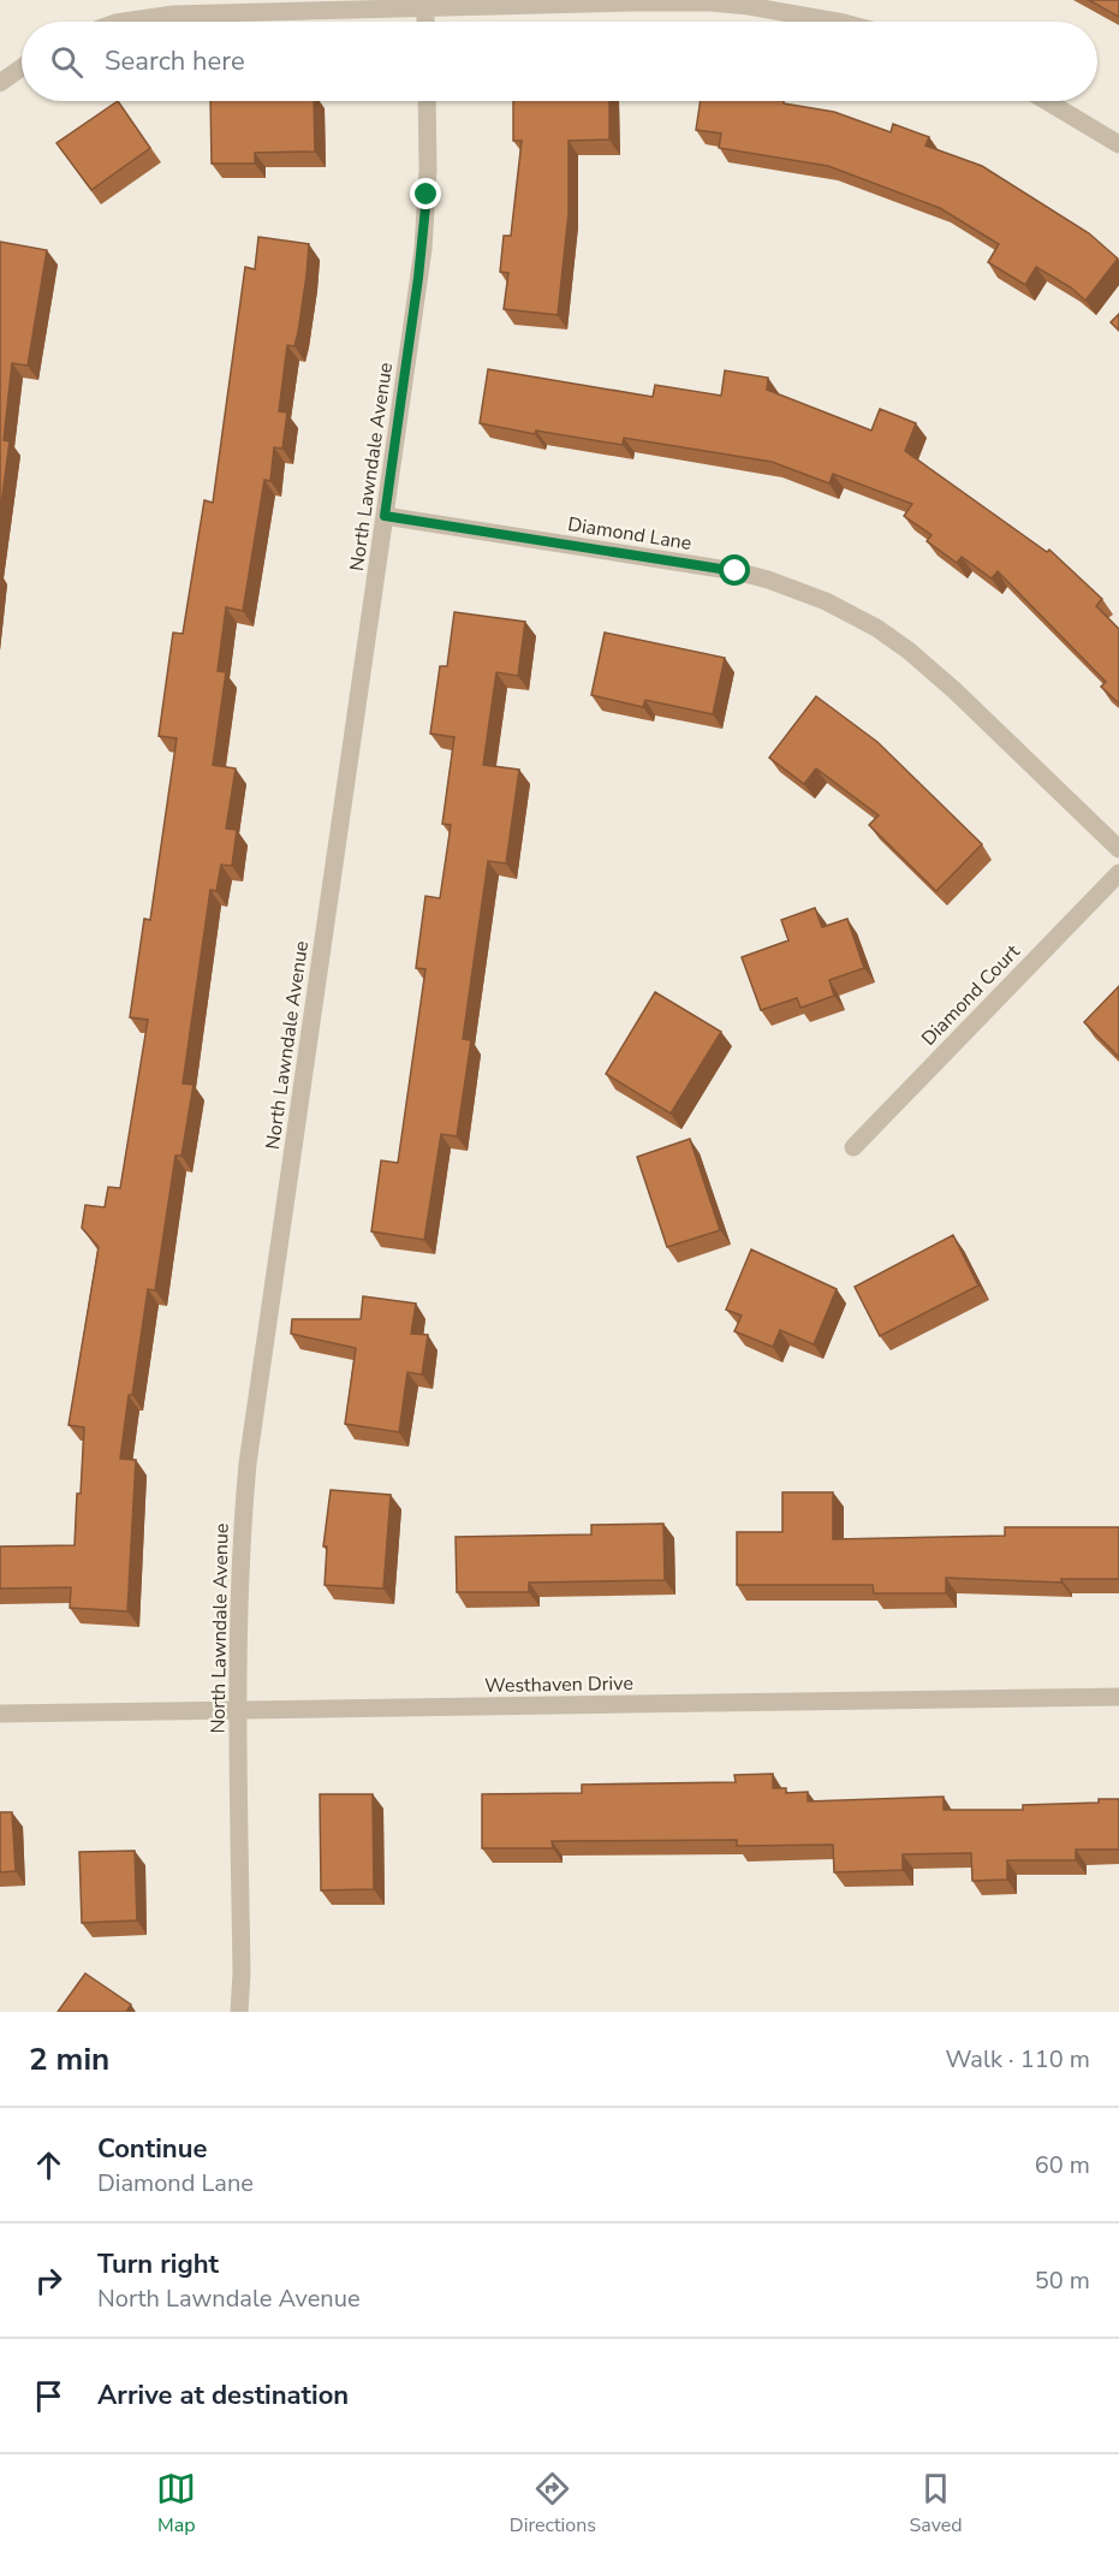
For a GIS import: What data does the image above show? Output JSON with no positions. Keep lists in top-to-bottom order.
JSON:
{
  "streets": {
    "street": [
      "North Lawndale Avenue",
      "Diamond Lane",
      "Diamond Court",
      "Westhaven Drive"
    ]
  },
  "crossings": [
    ["North Lawndale Avenue", "Diamond Lane"],
    ["North Lawndale Avenue", "Westhaven Drive"]
  ],
  "page": {
    "search": "Search here",
    "heading": ["2 min", "Walk · 110 m"],
    "list": [
      ["Continue", "Diamond Lane", "60 m"],
      ["Turn right", "North Lawndale Avenue", "50 m"],
      "Arrive at destination"
    ],
    "nav": ["Map", "Directions", "Saved"]
  }
}
